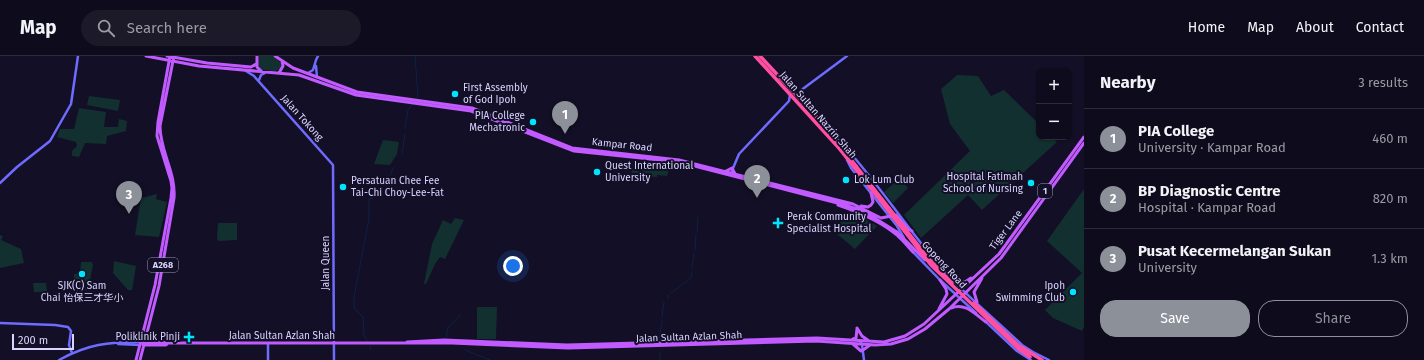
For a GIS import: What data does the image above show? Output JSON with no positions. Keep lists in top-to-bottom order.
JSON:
{
  "streets": {
    "highway": ["Jalan Sultan Nazrin Shah", "Gopeng Road"],
    "main road": [
      "Kampar Road",
      "1",
      "Tiger Lane",
      "A268",
      "Jalan Sultan Azlan Shah"
    ],
    "street": ["Jalan Tokong", "Jalan Queen"]
  },
  "crossings": [
    ["Jalan Sultan Nazrin Shah", "Gopeng Road"],
    ["Jalan Tokong", "Kampar Road"],
    ["Jalan Tokong", "Jalan Queen"],
    ["Kampar Road", "A268"],
    ["Kampar Road", "Gopeng Road"],
    ["Tiger Lane", "Jalan Sultan Azlan Shah"],
    ["Jalan Queen", "Jalan Sultan Azlan Shah"],
    ["A268", "Jalan Sultan Azlan Shah"]
  ],
  "places": {
    "other": [
      "First Assembly of God Ipoh",
      "PIA College Mechatronic",
      "Quest International University",
      "Lok Lum Club",
      "Hospital Fatimah School of Nursing",
      "Persatuan Chee Fee Tai-Chi Choy-Lee-Fat",
      "SJK(C) Sam Chai 怡保三才华小",
      "Ipoh Swimming Club"
    ],
    "health": ["Perak Community Specialist Hospital", "Poliklinik Pinji"]
  },
  "scale_bar": "200 m",
  "page": {
    "header": "Map",
    "search": "Search here",
    "nav": [
      "Home",
      "Map",
      "About",
      "Contact"
    ],
    "heading": ["Nearby", "3 results"],
    "map_buttons": ["+", "−"],
    "pins": ["1", "2", "3"],
    "list": [
      {
        "mark": "1",
        "name": "PIA College",
        "note": "University · Kampar Road",
        "value": "460 m"
      },
      {
        "mark": "2",
        "name": "BP Diagnostic Centre",
        "note": "Hospital · Kampar Road",
        "value": "820 m"
      },
      {
        "mark": "3",
        "name": "Pusat Kecermelangan Sukan",
        "note": "University",
        "value": "1.3 km"
      }
    ],
    "buttons": ["Save", "Share"],
    "scale": "200 m"
  }
}
